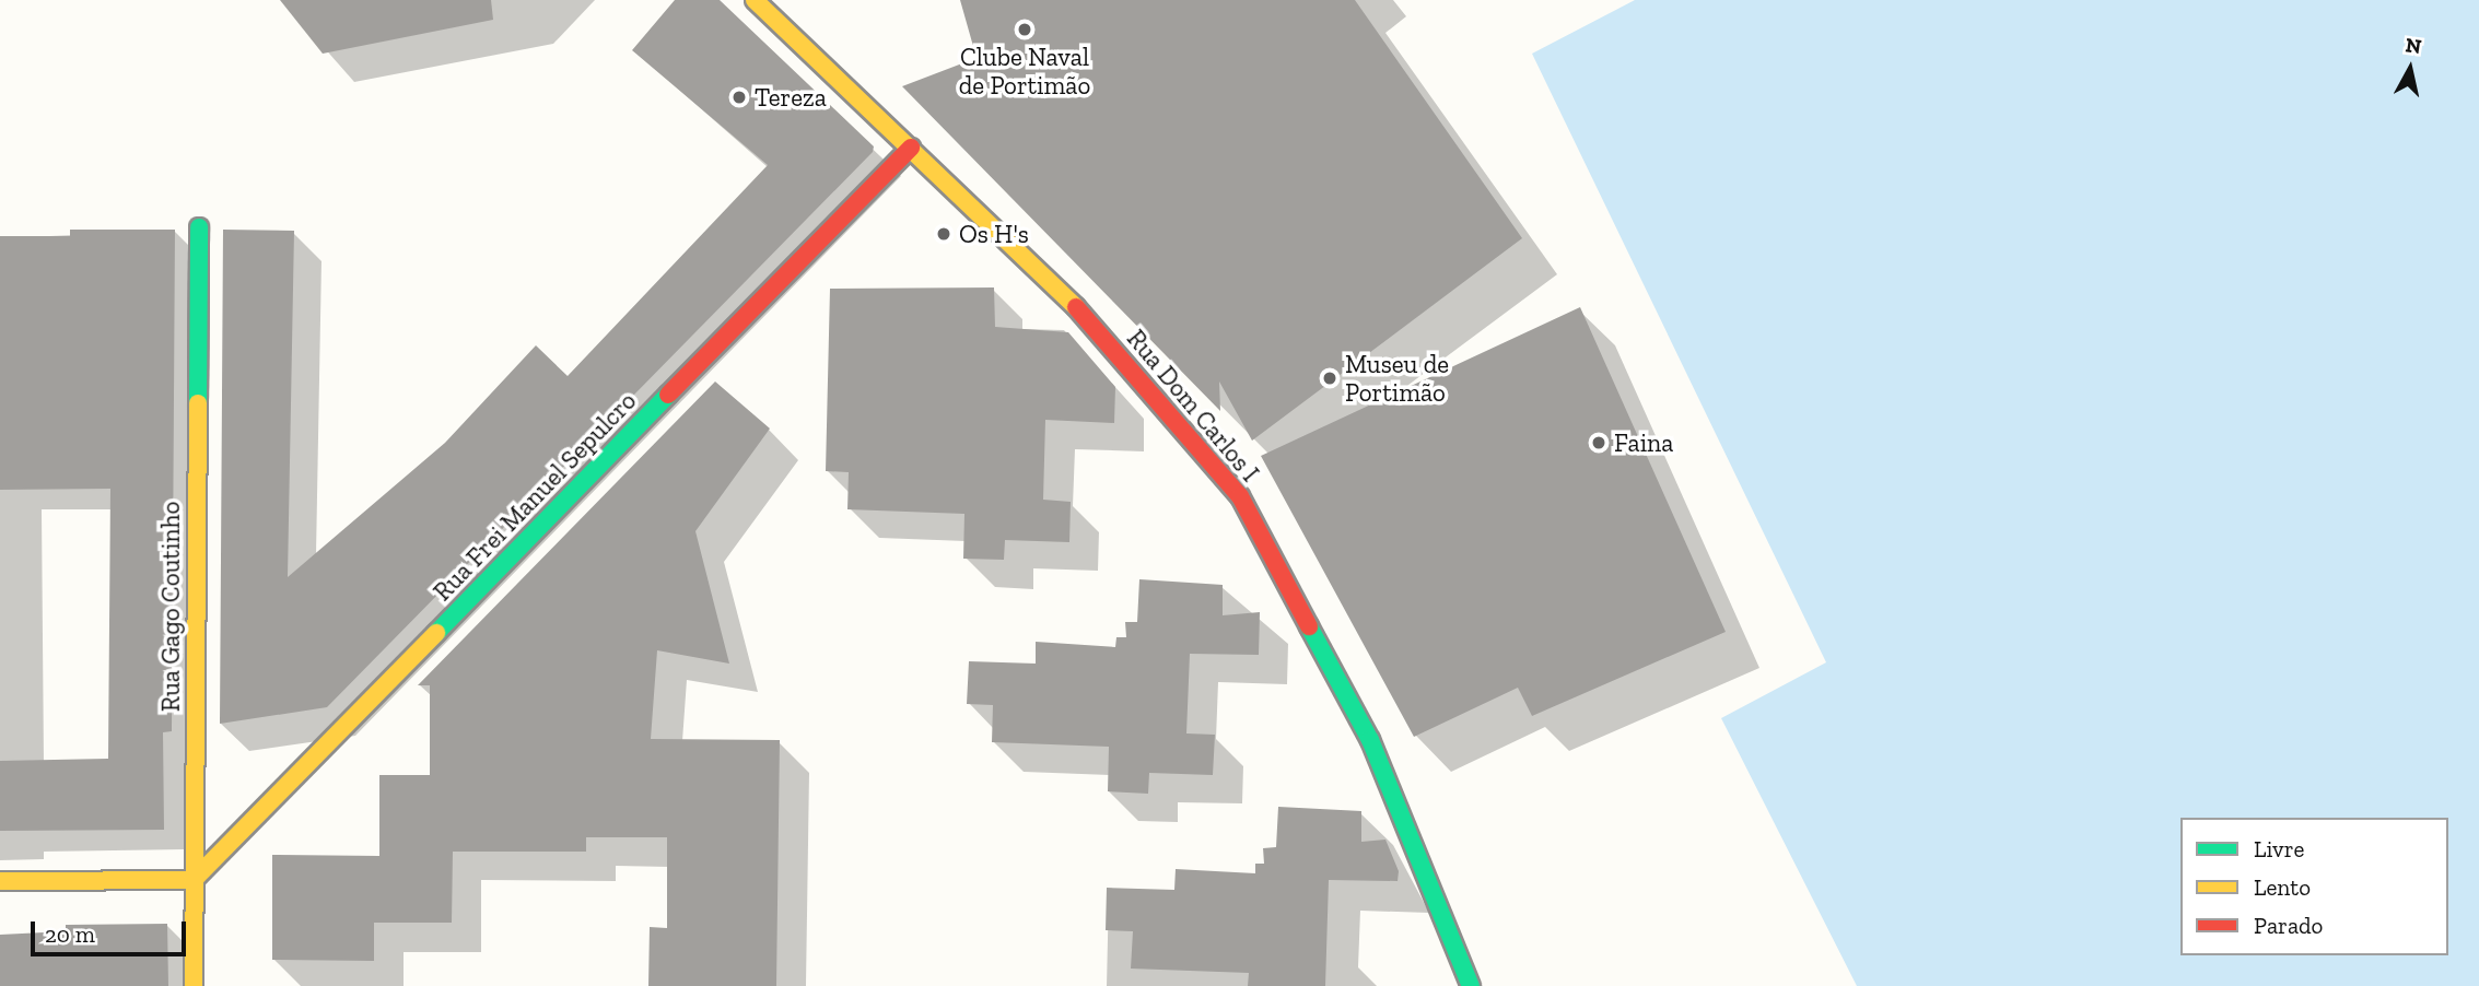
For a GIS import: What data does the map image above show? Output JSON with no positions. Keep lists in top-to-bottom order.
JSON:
{
  "streets": {
    "street": ["Rua Dom Carlos I", "Rua Frei Manuel Sepulcro", "Rua Gago Coutinho"]
  },
  "crossings": [
    ["Rua Dom Carlos I", "Rua Frei Manuel Sepulcro"],
    ["Rua Frei Manuel Sepulcro", "Rua Gago Coutinho"]
  ],
  "places": [
    "Clube Naval de Portimão",
    "Tereza",
    "Os H's",
    "Museu de Portimão",
    "Faina"
  ],
  "legend": ["Livre", "Lento", "Parado"],
  "scale_bar": "20 m",
  "north": "top"
}
